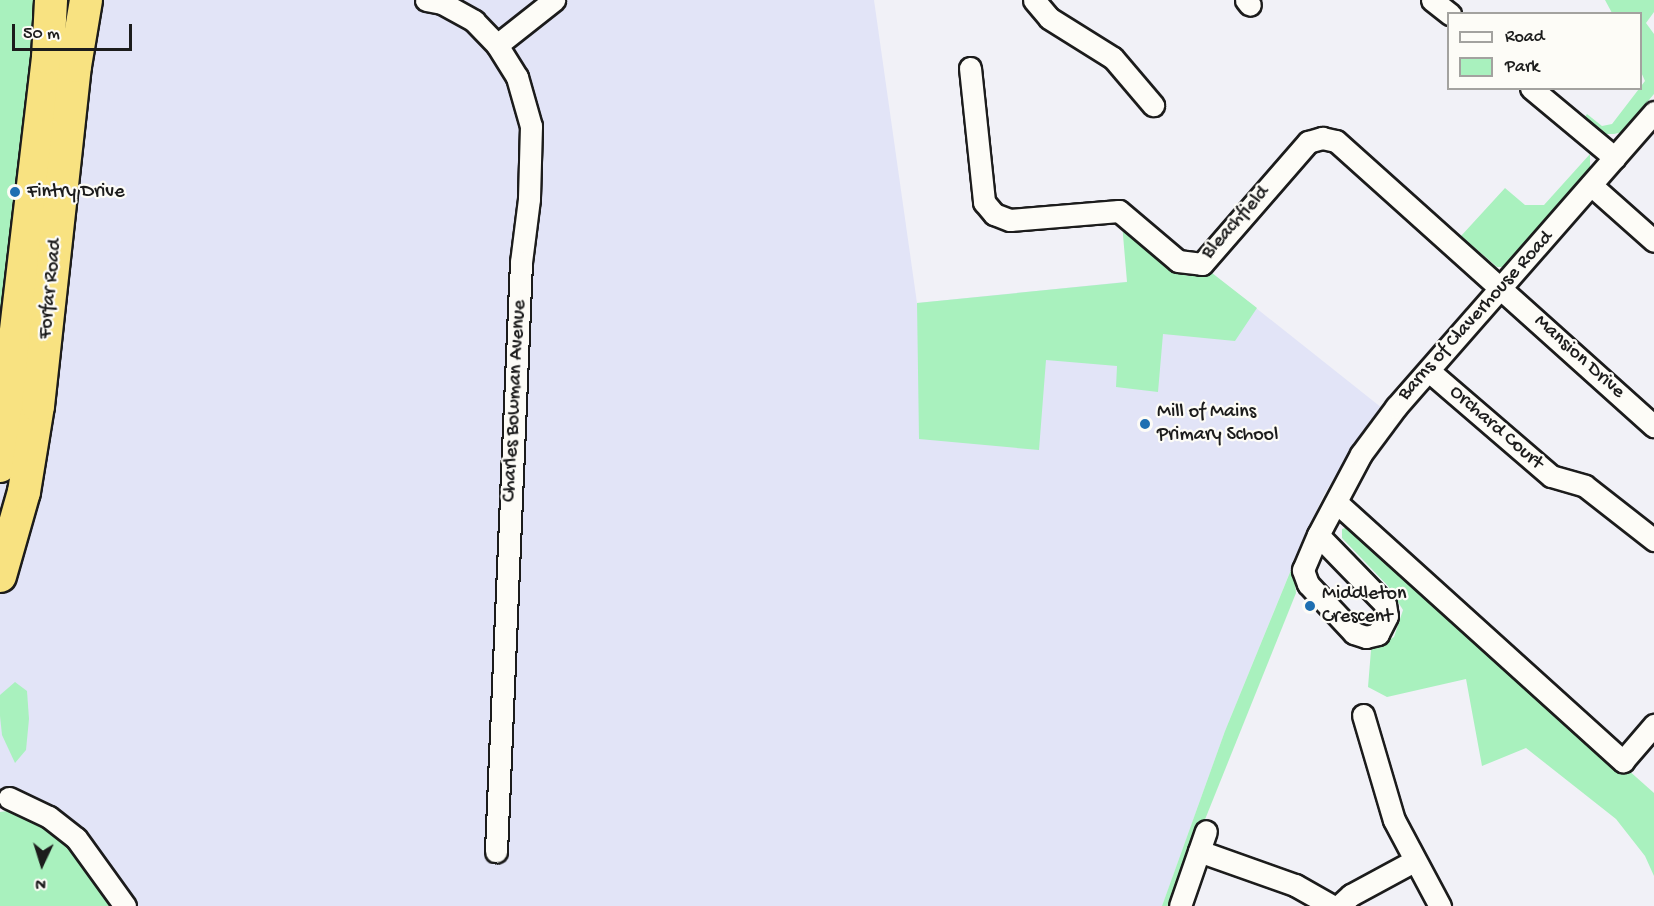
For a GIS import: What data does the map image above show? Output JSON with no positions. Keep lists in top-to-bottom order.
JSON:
{
  "streets": {
    "highway": ["Forfar Road"],
    "street": [
      "Bleachfield",
      "Barns of Claverhouse Road",
      "Mansion Drive",
      "Charles Bowman Avenue",
      "Orchard Court"
    ]
  },
  "crossings": [
    ["Bleachfield", "Barns of Claverhouse Road"],
    ["Bleachfield", "Mansion Drive"],
    ["Barns of Claverhouse Road", "Mansion Drive"],
    ["Barns of Claverhouse Road", "Orchard Court"]
  ],
  "places": ["Fintry Drive", "Mill of Mains Primary School", "Middleton Crescent"],
  "legend": ["Road", "Park"],
  "scale_bar": "50 m",
  "north": "bottom"
}
